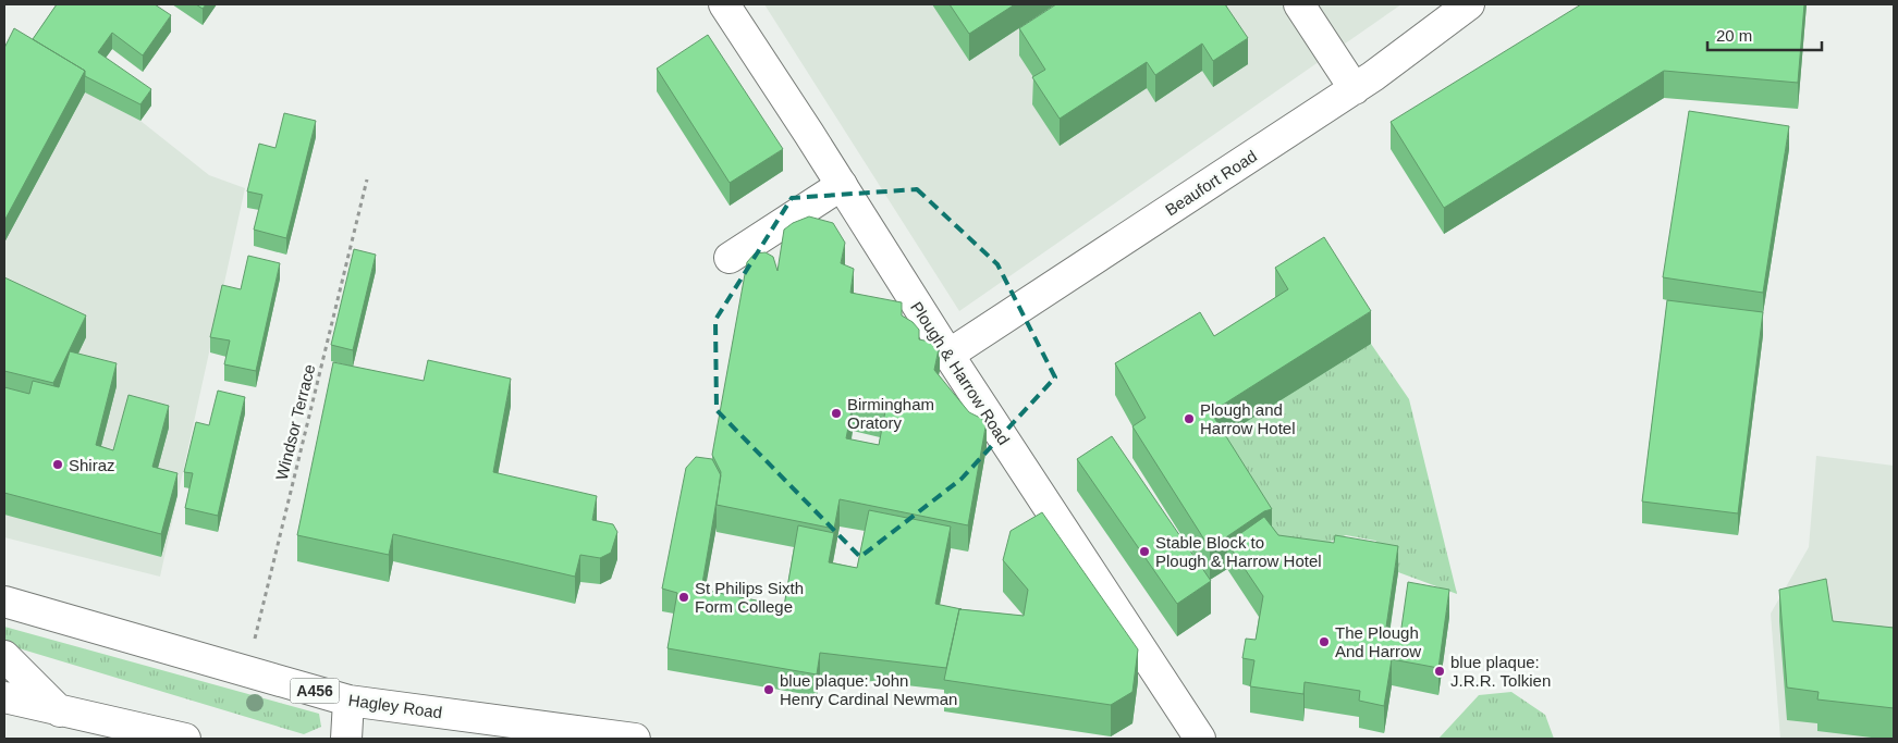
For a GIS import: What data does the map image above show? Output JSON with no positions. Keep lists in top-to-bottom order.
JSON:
{
  "streets": {
    "main road": [
      "Beaufort Road",
      "Plough & Harrow Road",
      "A456",
      "Hagley Road"
    ],
    "path": ["Windsor Terrace"]
  },
  "crossings": [
    ["Beaufort Road", "Plough & Harrow Road"],
    ["Windsor Terrace", "Hagley Road"]
  ],
  "places": [
    "Birmingham Oratory",
    "Plough and Harrow Hotel",
    "Shiraz",
    "Stable Block to Plough & Harrow Hotel",
    "St Philips Sixth Form College",
    "The Plough And Harrow",
    "blue plaque: J.R.R. Tolkien",
    "blue plaque: John Henry Cardinal Newman"
  ],
  "scale_bar": "20 m"
}
